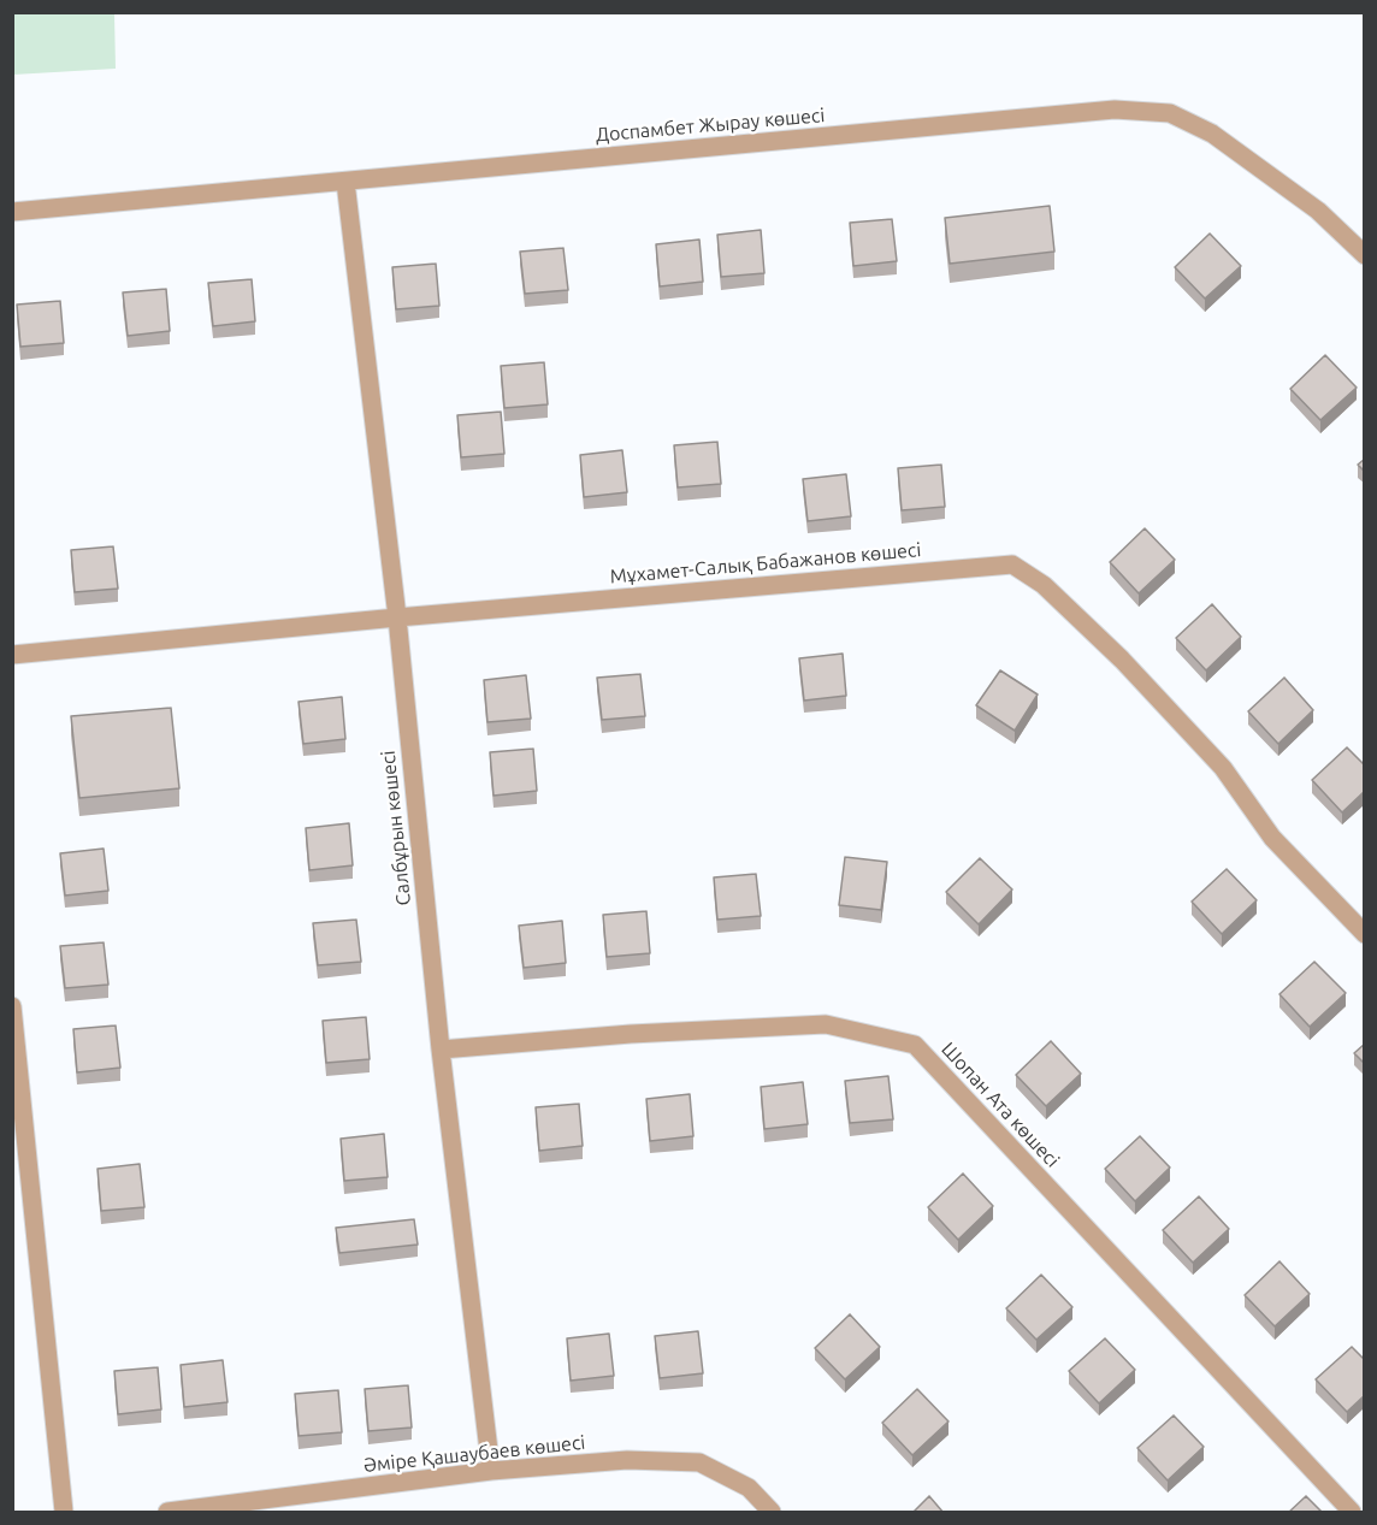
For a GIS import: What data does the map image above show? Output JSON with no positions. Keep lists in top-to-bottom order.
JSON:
{
  "streets": {
    "street": [
      "Доспамбет Жырау көшесі",
      "Мұхамет-Салық Бабажанов көшесі",
      "Салбұрын көшесі",
      "Шопан Ата көшесі",
      "Әміре Қашаубаев көшесі"
    ]
  },
  "crossings": [
    ["Доспамбет Жырау көшесі", "Салбұрын көшесі"],
    ["Мұхамет-Салық Бабажанов көшесі", "Салбұрын көшесі"],
    ["Салбұрын көшесі", "Шопан Ата көшесі"],
    ["Салбұрын көшесі", "Әміре Қашаубаев көшесі"]
  ]
}
